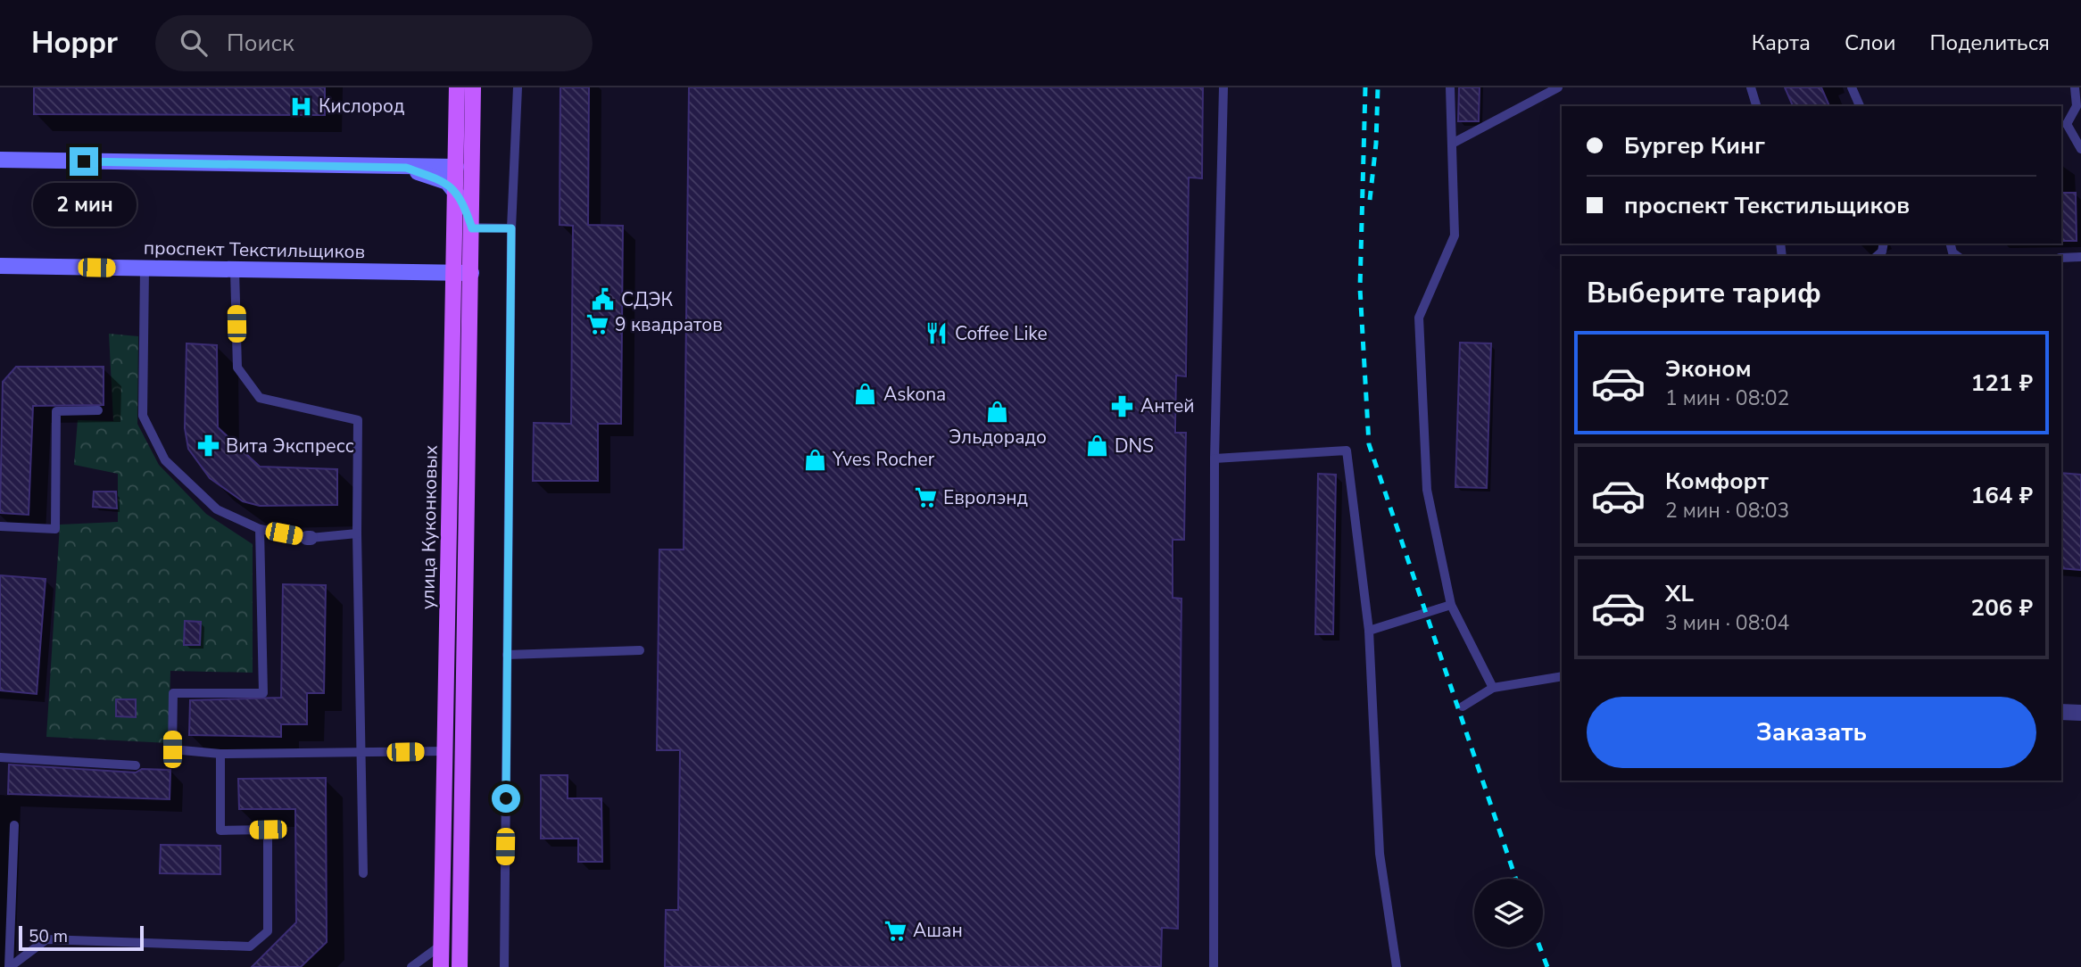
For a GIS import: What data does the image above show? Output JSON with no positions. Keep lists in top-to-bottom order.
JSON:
{
  "streets": {
    "main road": ["проспект Текстильщиков", "улица Куконковых"]
  },
  "crossings": [
    ["проспект Текстильщиков", "улица Куконковых"]
  ],
  "places": {
    "hospital": ["Кислород"],
    "public building": ["СДЭК"],
    "supermarket": ["9 квадратов", "Евролэнд", "Ашан"],
    "restaurant": ["Coffee Like"],
    "shop": [
      "Askona",
      "Эльдорадо",
      "DNS",
      "Yves Rocher"
    ],
    "pharmacy": ["Антей", "Вита Экспресс"]
  },
  "scale_bar": "50 m",
  "page": {
    "header": "Hoppr",
    "search": "Поиск",
    "nav": ["Карта", "Слои", "Поделиться"],
    "banner": ["Бургер Кинг", "проспект Текстильщиков"],
    "bubble": "2 мин",
    "heading": "Выберите тариф",
    "list": [
      {
        "name": "Эконом",
        "note": "1 мин · 08:02",
        "value": "121 ₽"
      },
      {
        "name": "Комфорт",
        "note": "2 мин · 08:03",
        "value": "164 ₽"
      },
      {
        "name": "XL",
        "note": "3 мин · 08:04",
        "value": "206 ₽"
      }
    ],
    "buttons": "Заказать",
    "scale": "50 m"
  }
}
